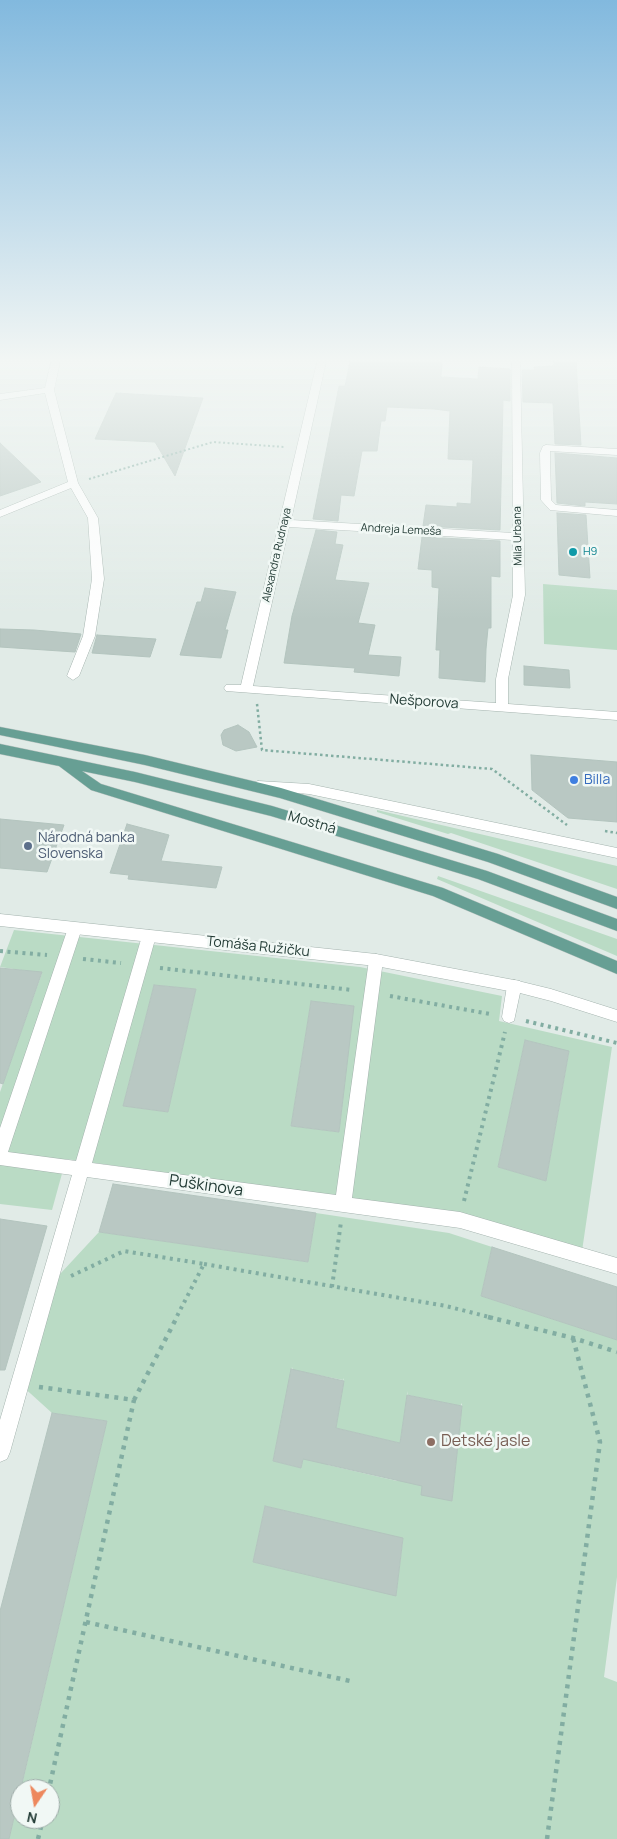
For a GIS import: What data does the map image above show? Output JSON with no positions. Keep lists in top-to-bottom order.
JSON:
{
  "streets": {
    "main road": ["Mostná"],
    "street": [
      "Andreja Lemeša",
      "Mila Urbana",
      "Alexandra Rudnaya",
      "Nešporova",
      "Tomáša Ružičku"
    ],
    "lane": ["Puškinova"]
  },
  "crossings": [
    ["Andreja Lemeša", "Mila Urbana"],
    ["Andreja Lemeša", "Alexandra Rudnaya"],
    ["Mila Urbana", "Nešporova"],
    ["Alexandra Rudnaya", "Nešporova"]
  ],
  "places": [
    "H9",
    "Billa",
    "Národná banka Slovenska",
    "Detské jasle"
  ],
  "north": "bottom"
}
